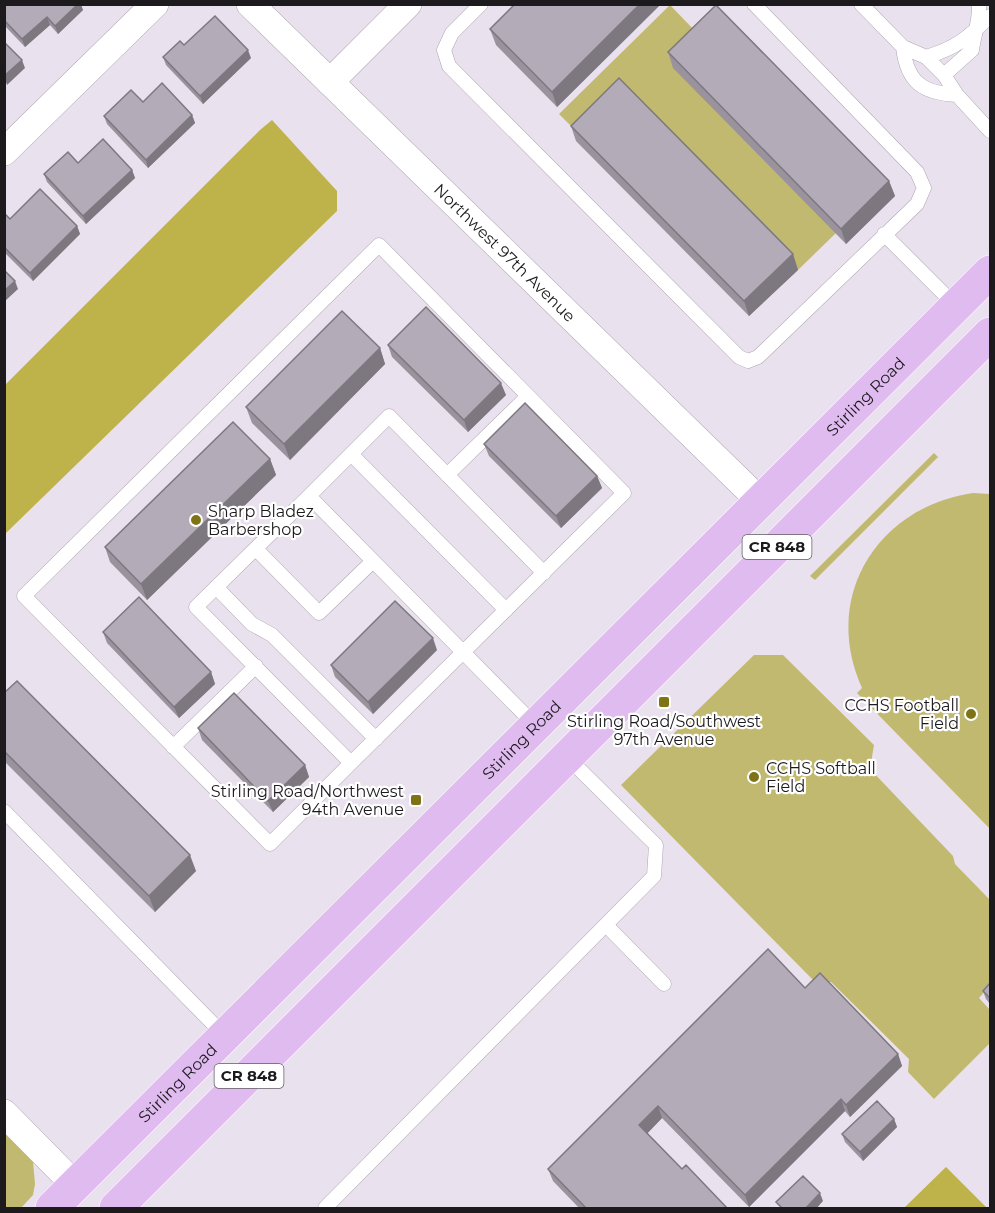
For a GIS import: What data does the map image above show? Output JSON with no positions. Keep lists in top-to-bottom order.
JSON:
{
  "streets": {
    "main road": ["Stirling Road", "CR 848"],
    "street": ["Northwest 97th Avenue"]
  },
  "crossings": [
    ["Northwest 97th Avenue", "Stirling Road"]
  ],
  "places": {
    "other": ["Sharp Bladez Barbershop", "CCHS Football Field", "CCHS Softball Field"],
    "transit": ["Stirling Road/Southwest 97th Avenue", "Stirling Road/Northwest 94th Avenue"]
  }
}
